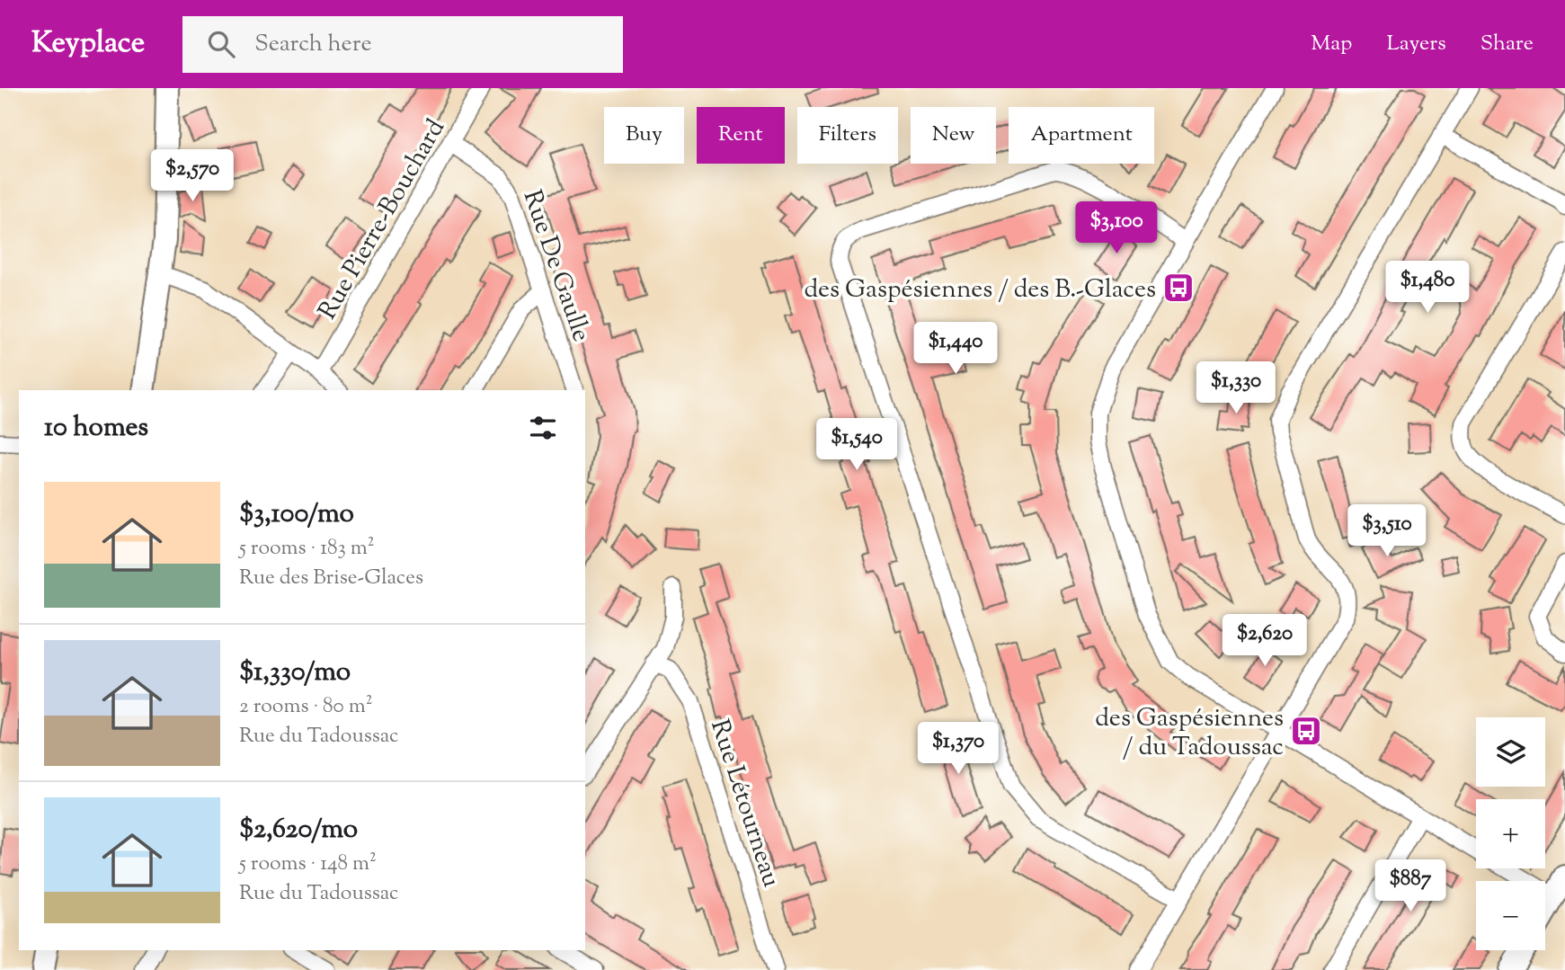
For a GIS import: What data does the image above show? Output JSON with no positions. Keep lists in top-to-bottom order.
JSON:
{
  "streets": {
    "street": ["Rue Pierre-Bouchard", "Rue De Gaulle", "Rue Létourneau"]
  },
  "crossings": [
    ["Rue Pierre-Bouchard", "Rue De Gaulle"]
  ],
  "places": {
    "bus stop": ["des Gaspésiennes / des B.-Glaces", "des Gaspésiennes / du Tadoussac"]
  },
  "page": {
    "header": "Keyplace",
    "search": "Search here",
    "nav": ["Map", "Layers", "Share"],
    "chip": [
      "Buy",
      "Rent",
      "Filters",
      "New",
      "Apartment"
    ],
    "price": [
      "$2,570",
      "$3,100",
      "$1,480",
      "$1,440",
      "$1,330",
      "$1,540",
      "$3,510",
      "$2,620",
      "$1,370",
      "$887"
    ],
    "heading": "10 homes",
    "list": [
      {
        "name": "$3,100/mo",
        "note": "5 rooms · 183 m² · Rue des Brise-Glaces"
      },
      {
        "name": "$1,330/mo",
        "note": "2 rooms · 80 m² · Rue du Tadoussac"
      },
      {
        "name": "$2,620/mo",
        "note": "5 rooms · 148 m² · Rue du Tadoussac"
      }
    ],
    "map_buttons": ["+", "−"]
  }
}
